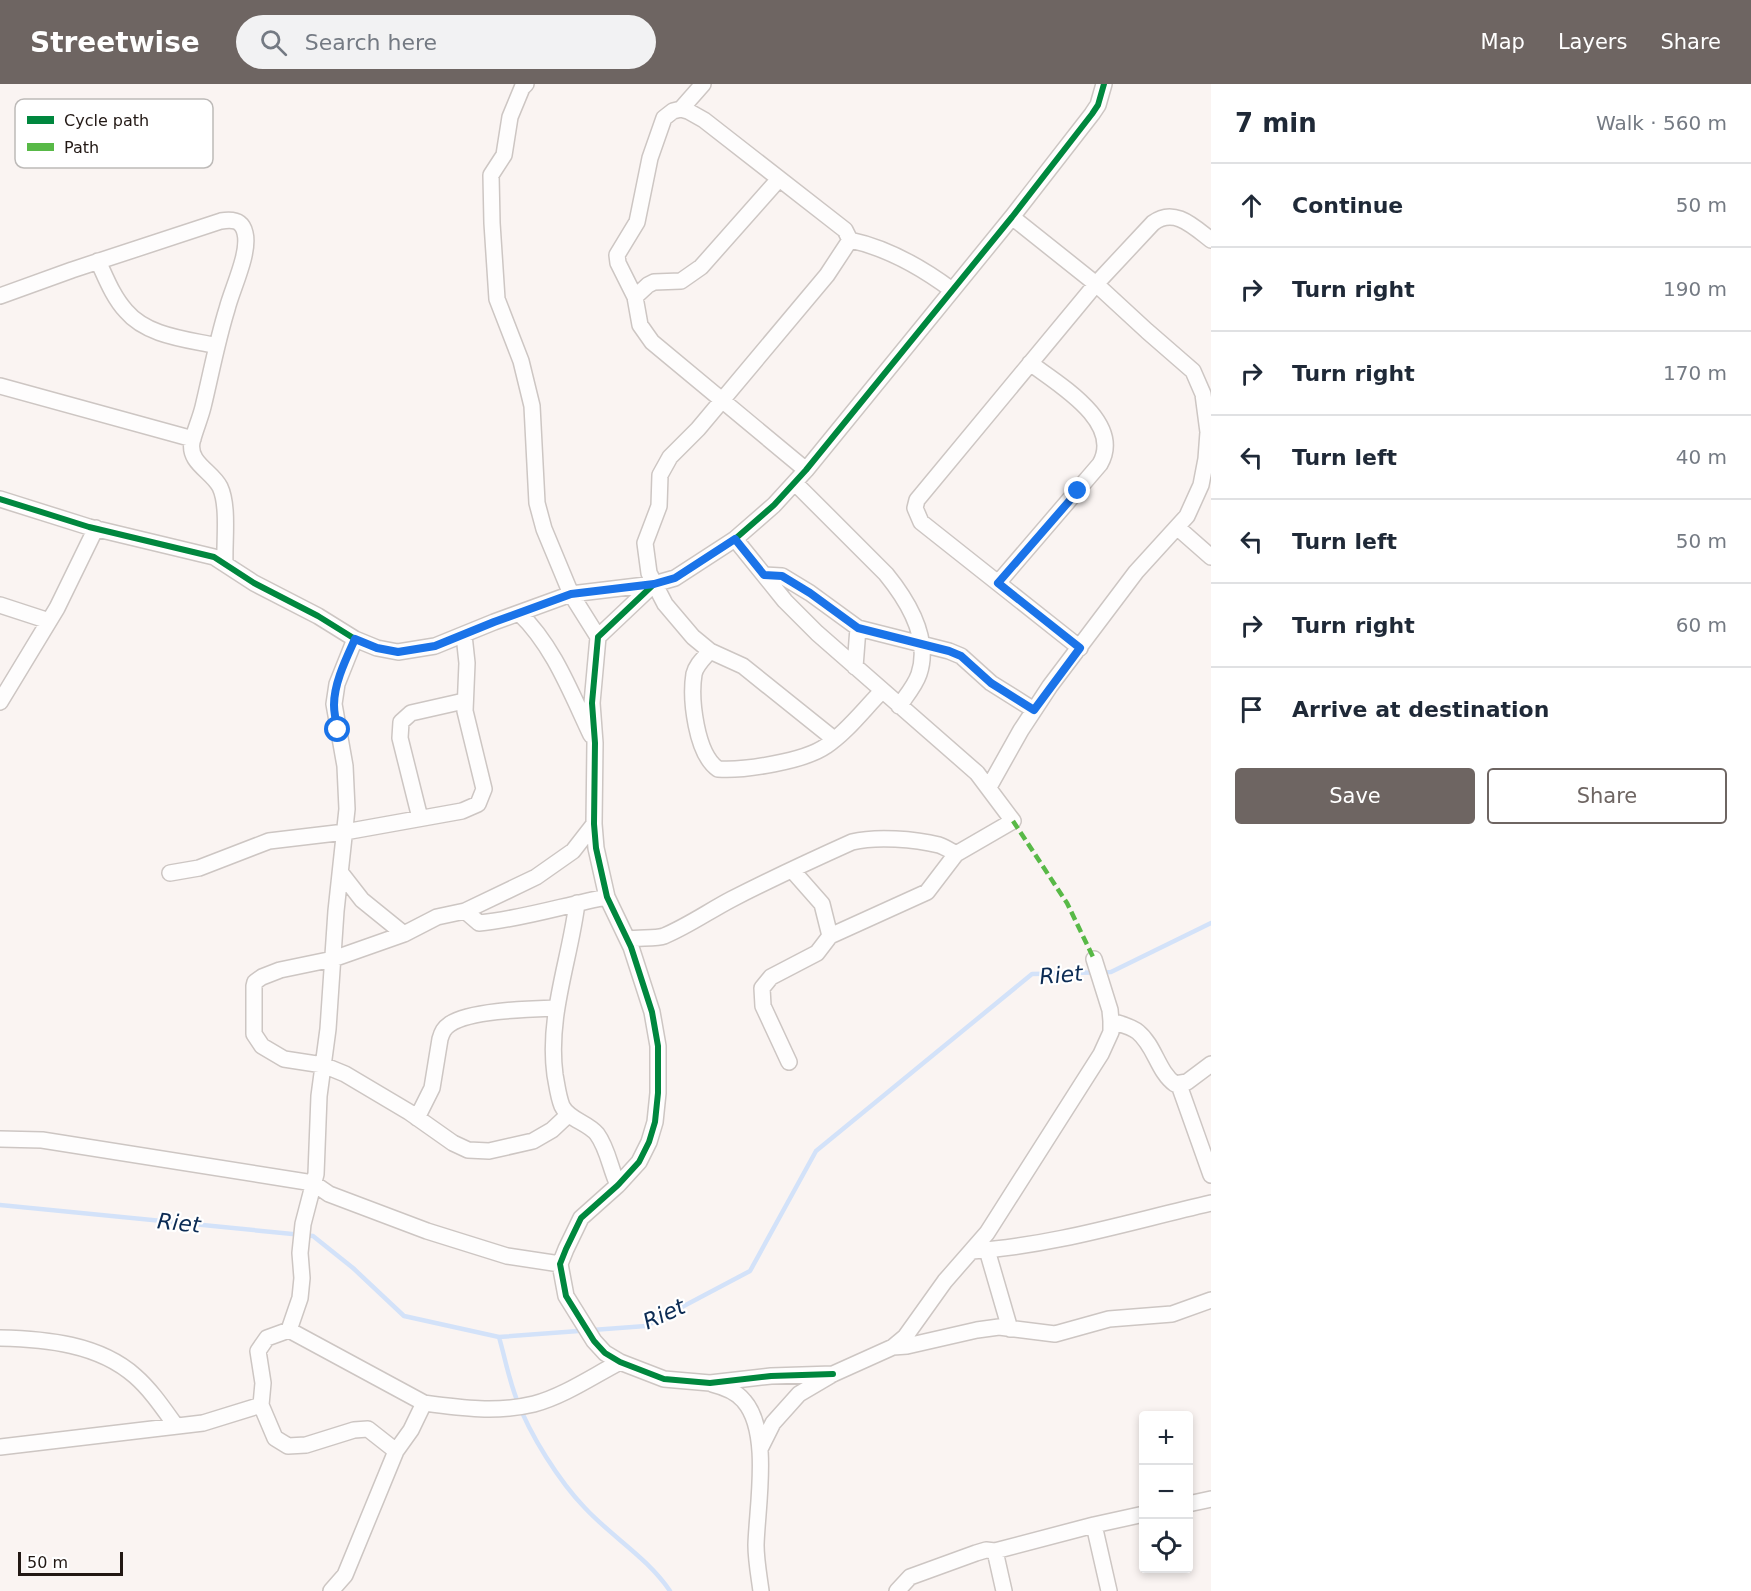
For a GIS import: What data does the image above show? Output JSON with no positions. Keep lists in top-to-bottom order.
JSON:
{
  "water": ["Riet"],
  "legend": ["Cycle path", "Path"],
  "scale_bar": "50 m",
  "page": {
    "header": "Streetwise",
    "search": "Search here",
    "nav": ["Map", "Layers", "Share"],
    "heading": ["7 min", "Walk · 560 m"],
    "list": [
      ["Continue", "50 m"],
      ["Turn right", "190 m"],
      ["Turn right", "170 m"],
      ["Turn left", "40 m"],
      ["Turn left", "50 m"],
      ["Turn right", "60 m"],
      "Arrive at destination"
    ],
    "buttons": ["Save", "Share"],
    "map_buttons": ["+", "−"],
    "scale": "50 m"
  }
}
